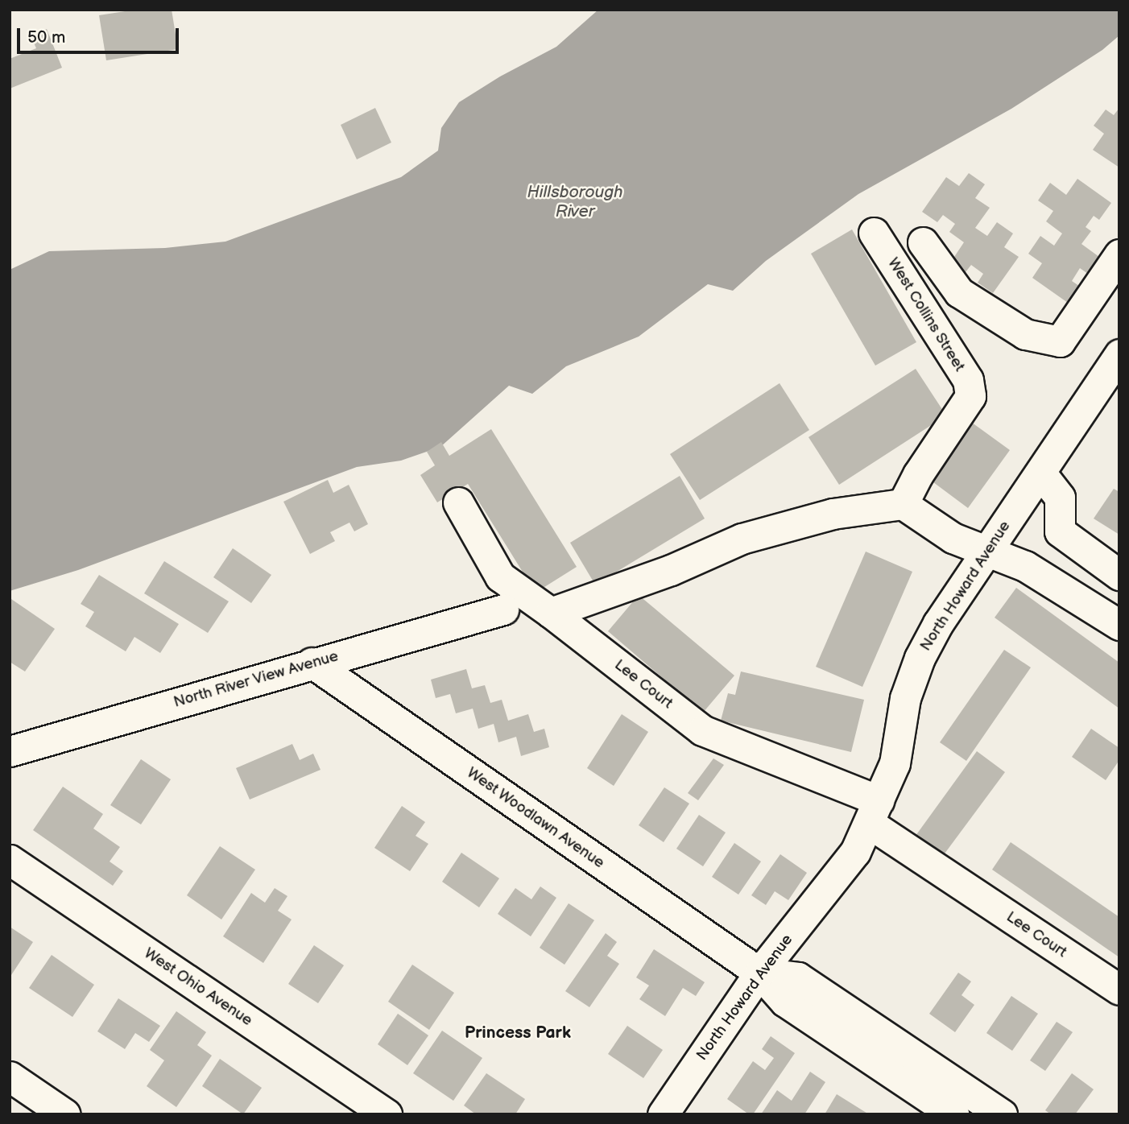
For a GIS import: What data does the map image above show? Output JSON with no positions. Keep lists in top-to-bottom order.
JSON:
{
  "streets": {
    "street": [
      "West Collins Street",
      "North Howard Avenue",
      "North River View Avenue",
      "Lee Court",
      "West Woodlawn Avenue",
      "West Ohio Avenue"
    ]
  },
  "crossings": [
    ["North Howard Avenue", "Lee Court"],
    ["North Howard Avenue", "West Woodlawn Avenue"],
    ["North River View Avenue", "West Woodlawn Avenue"]
  ],
  "districts": ["Princess Park"],
  "water": ["Hillsborough River"],
  "scale_bar": "50 m"
}
